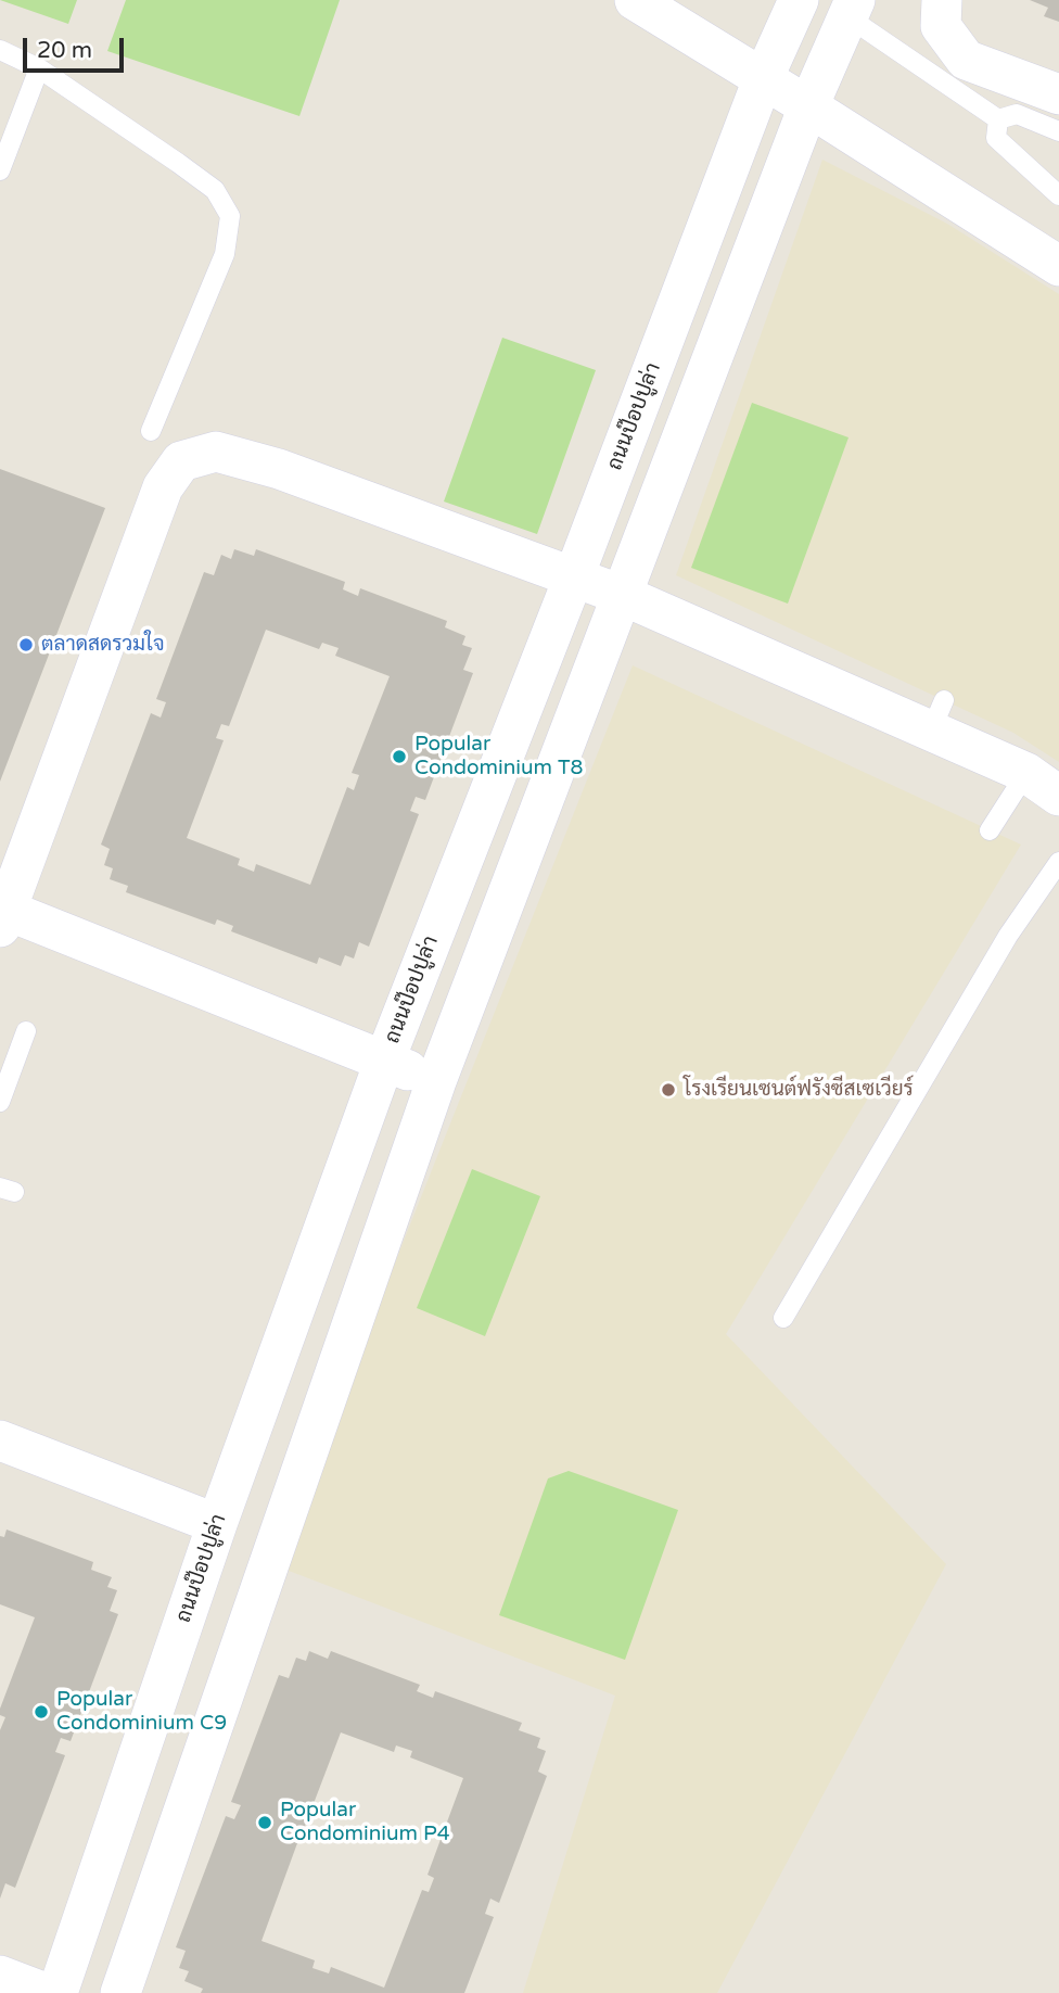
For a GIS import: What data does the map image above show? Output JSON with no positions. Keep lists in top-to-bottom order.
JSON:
{
  "streets": {
    "street": ["ถนนป๊อปปูล่า"]
  },
  "places": [
    "ตลาดสดรวมใจ",
    "Popular Condominium T8",
    "โรงเรียนเซนต์ฟรังซีสเซเวียร์",
    "Popular Condominium C9",
    "Popular Condominium P4"
  ],
  "scale_bar": "20 m"
}
